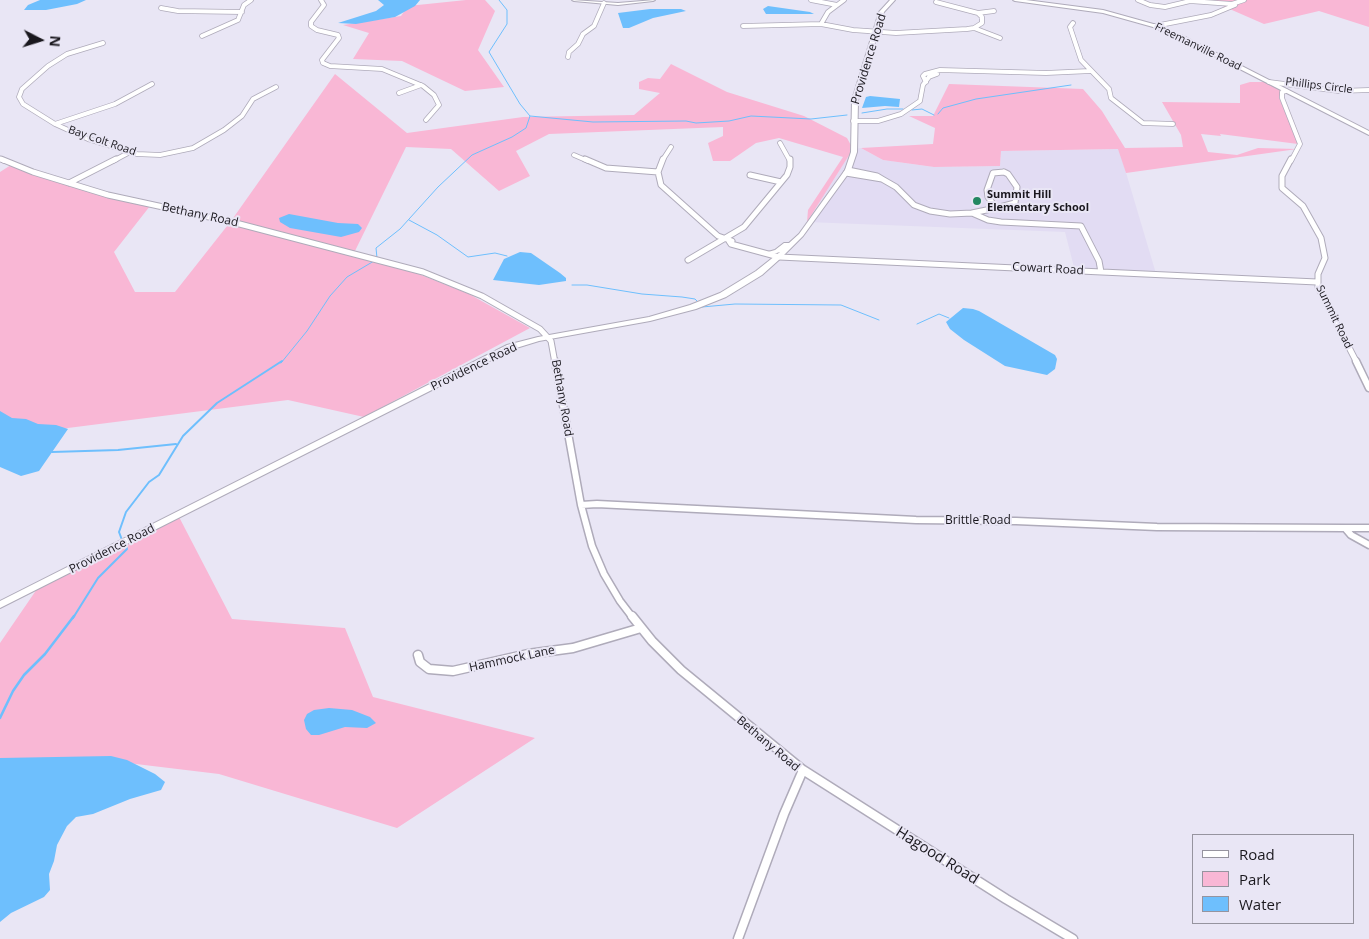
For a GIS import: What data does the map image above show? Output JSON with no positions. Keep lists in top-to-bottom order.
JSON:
{
  "streets": {
    "street": [
      "Freemanville Road",
      "Providence Road",
      "Phillips Circle",
      "Bay Colt Road",
      "Bethany Road",
      "Cowart Road",
      "Summit Road",
      "Brittle Road",
      "Hammock Lane",
      "Hagood Road"
    ]
  },
  "crossings": [
    ["Freemanville Road", "Phillips Circle"],
    ["Freemanville Road", "Summit Road"],
    ["Providence Road", "Bethany Road"],
    ["Providence Road", "Cowart Road"],
    ["Bethany Road", "Brittle Road"],
    ["Bethany Road", "Hammock Lane"],
    ["Bethany Road", "Hagood Road"],
    ["Cowart Road", "Summit Road"]
  ],
  "places": ["Summit Hill Elementary School"],
  "legend": ["Road", "Park", "Water"],
  "north": "right"
}
